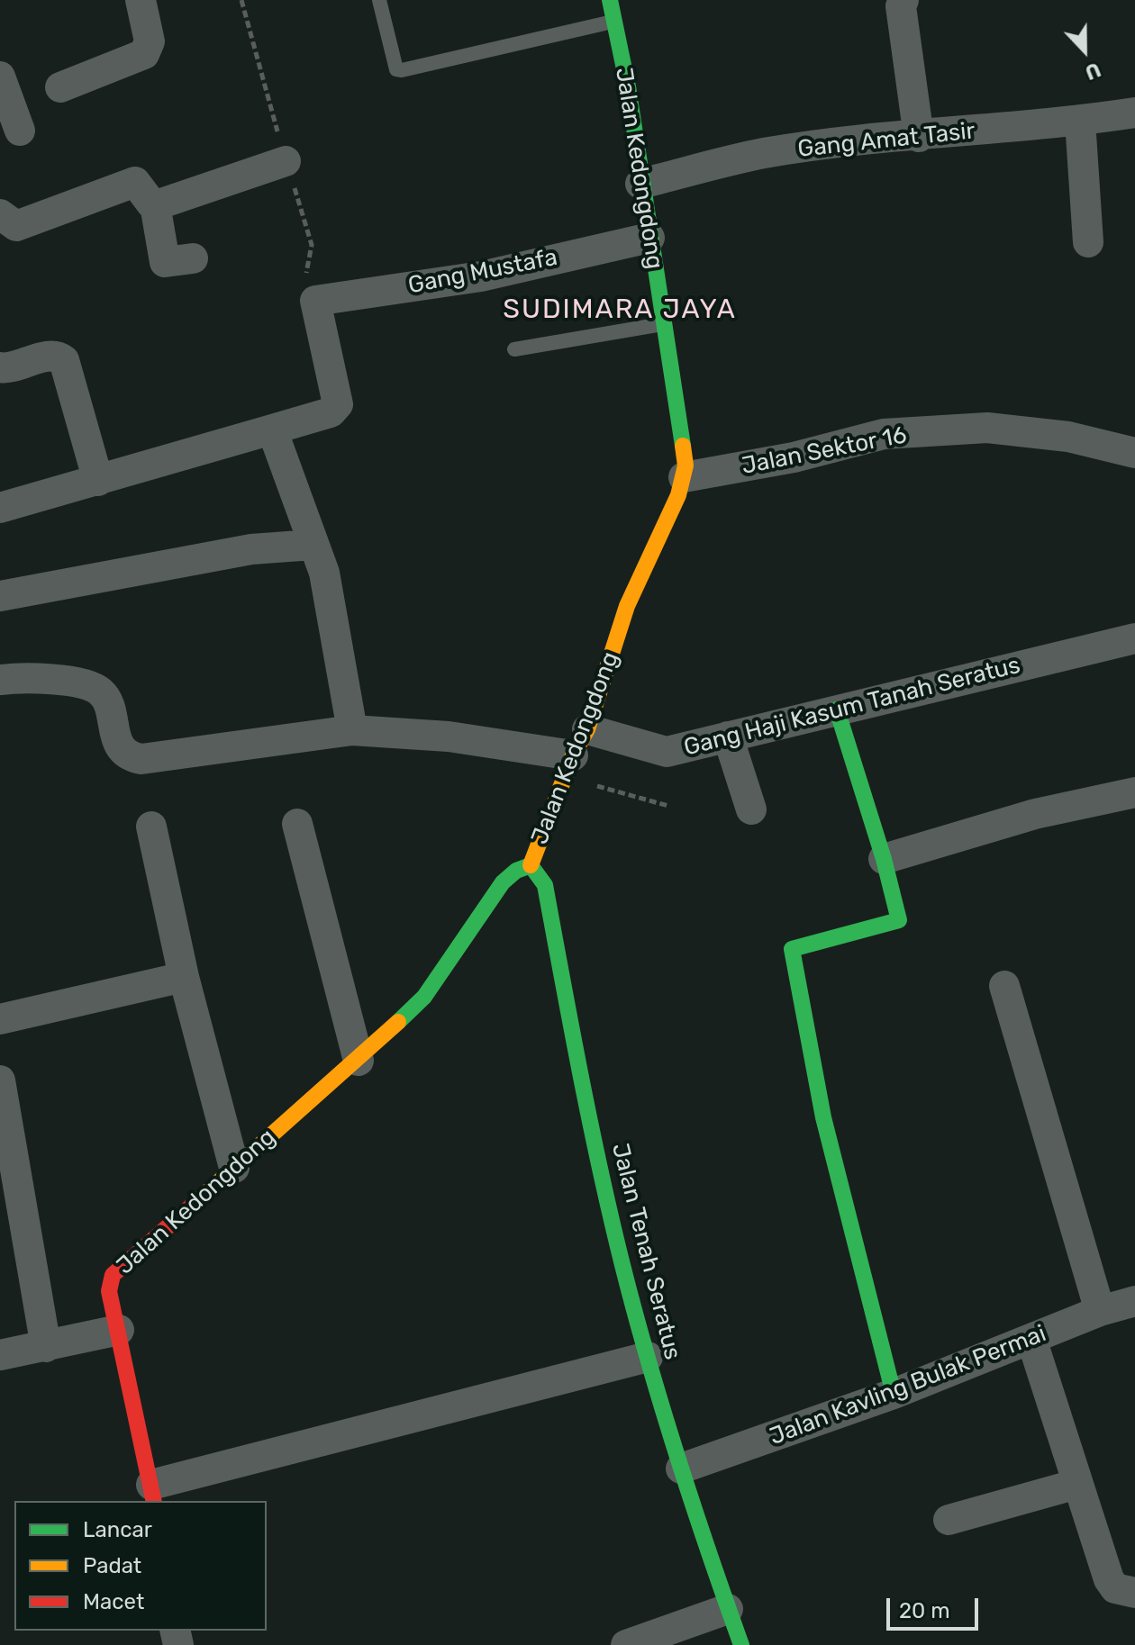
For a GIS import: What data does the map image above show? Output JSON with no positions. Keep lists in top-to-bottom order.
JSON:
{
  "streets": {
    "street": [
      "Gang Amat Tasir",
      "Jalan Kedongdong",
      "Gang Mustafa",
      "Jalan Sektor 16",
      "Gang Haji Kasum Tanah Seratus",
      "Jalan Tenah Seratus",
      "Jalan Kavling Bulak Permai"
    ]
  },
  "crossings": [
    ["Gang Amat Tasir", "Jalan Kedongdong"],
    ["Jalan Kedongdong", "Gang Mustafa"],
    ["Jalan Kedongdong", "Jalan Sektor 16"],
    ["Jalan Kedongdong", "Gang Haji Kasum Tanah Seratus"],
    ["Jalan Kedongdong", "Jalan Tenah Seratus"],
    ["Jalan Tenah Seratus", "Jalan Kavling Bulak Permai"]
  ],
  "districts": ["SUDIMARA JAYA"],
  "legend": ["Lancar", "Padat", "Macet"],
  "scale_bar": "20 m",
  "north": "bottom"
}
